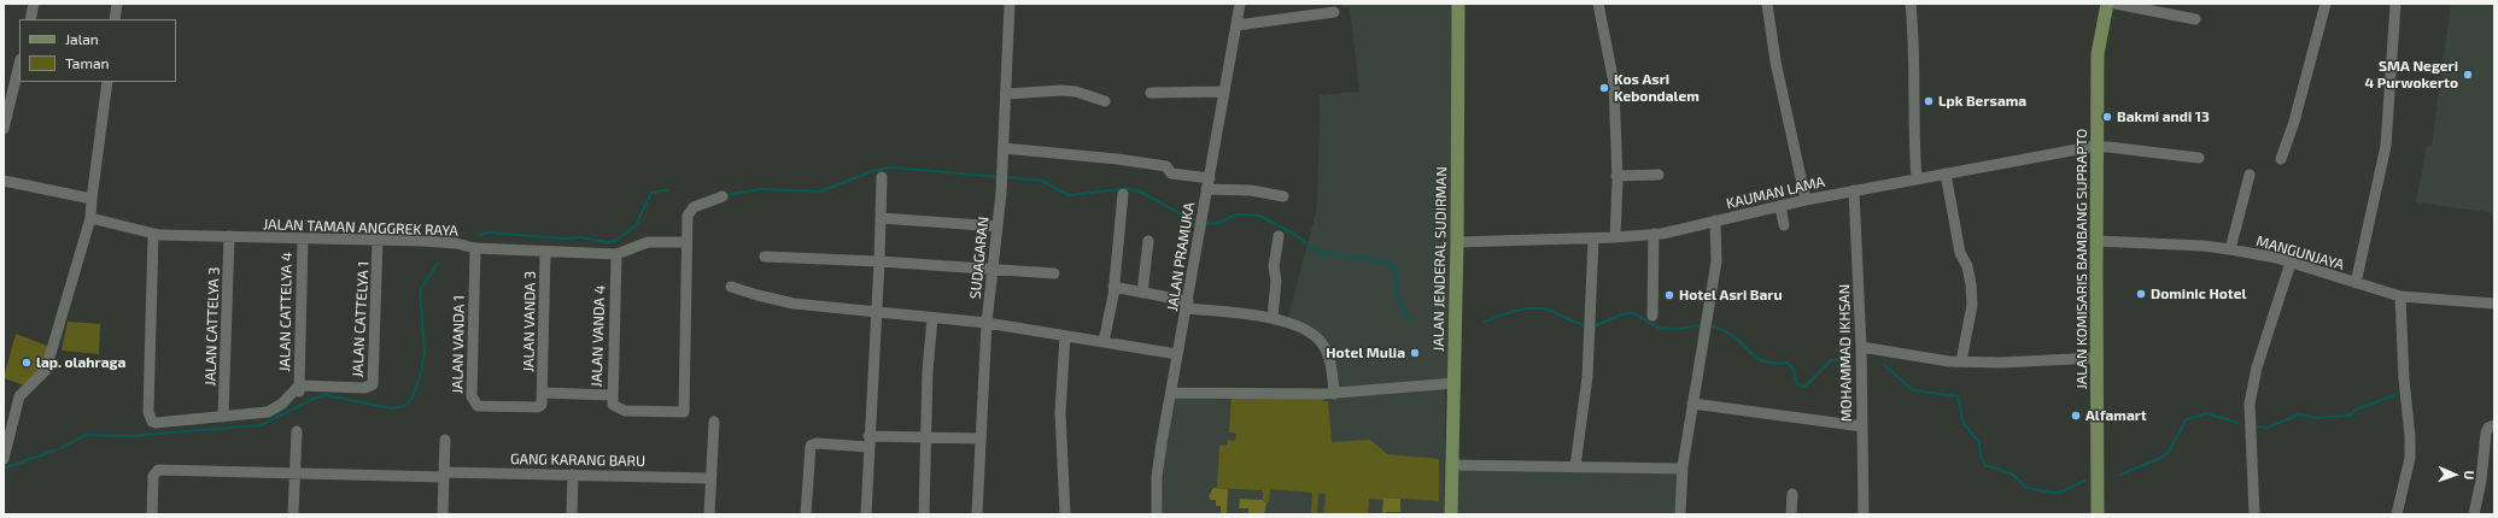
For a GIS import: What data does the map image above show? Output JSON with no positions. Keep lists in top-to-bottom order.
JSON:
{
  "streets": {
    "main road": ["JALAN JENDERAL SUDIRMAN", "JALAN KOMISARIS BAMBANG SUPRAPTO"],
    "street": [
      "KAUMAN LAMA",
      "JALAN TAMAN ANGGREK RAYA",
      "MANGUNJAYA",
      "JALAN PRAMUKA",
      "SUDAGARAN",
      "JALAN CATTELYA 4",
      "JALAN CATTELYA 1",
      "JALAN VANDA 3",
      "JALAN CATTELYA 3",
      "JALAN VANDA 4",
      "JALAN VANDA 1",
      "MOHAMMAD IKHSAN",
      "GANG KARANG BARU"
    ]
  },
  "crossings": [
    ["KAUMAN LAMA", "JALAN JENDERAL SUDIRMAN"],
    ["KAUMAN LAMA", "JALAN KOMISARIS BAMBANG SUPRAPTO"],
    ["KAUMAN LAMA", "MOHAMMAD IKHSAN"],
    ["JALAN TAMAN ANGGREK RAYA", "JALAN CATTELYA 4"],
    ["JALAN TAMAN ANGGREK RAYA", "JALAN CATTELYA 1"],
    ["JALAN TAMAN ANGGREK RAYA", "JALAN VANDA 3"],
    ["JALAN TAMAN ANGGREK RAYA", "JALAN CATTELYA 3"],
    ["JALAN TAMAN ANGGREK RAYA", "JALAN VANDA 4"],
    ["JALAN TAMAN ANGGREK RAYA", "JALAN VANDA 1"],
    ["MANGUNJAYA", "JALAN KOMISARIS BAMBANG SUPRAPTO"],
    ["JALAN CATTELYA 4", "JALAN CATTELYA 1"],
    ["JALAN CATTELYA 4", "JALAN CATTELYA 3"],
    ["JALAN VANDA 3", "JALAN VANDA 4"],
    ["JALAN VANDA 3", "JALAN VANDA 1"]
  ],
  "places": [
    "SMA Negeri 4 Purwokerto",
    "Kos Asri Kebondalem",
    "Lpk Bersama",
    "Bakmi andi 13",
    "Dominic Hotel",
    "Hotel Asri Baru",
    "Hotel Mulia",
    "lap. olahraga",
    "Alfamart"
  ],
  "legend": ["Jalan", "Taman"],
  "north": "right"
}
